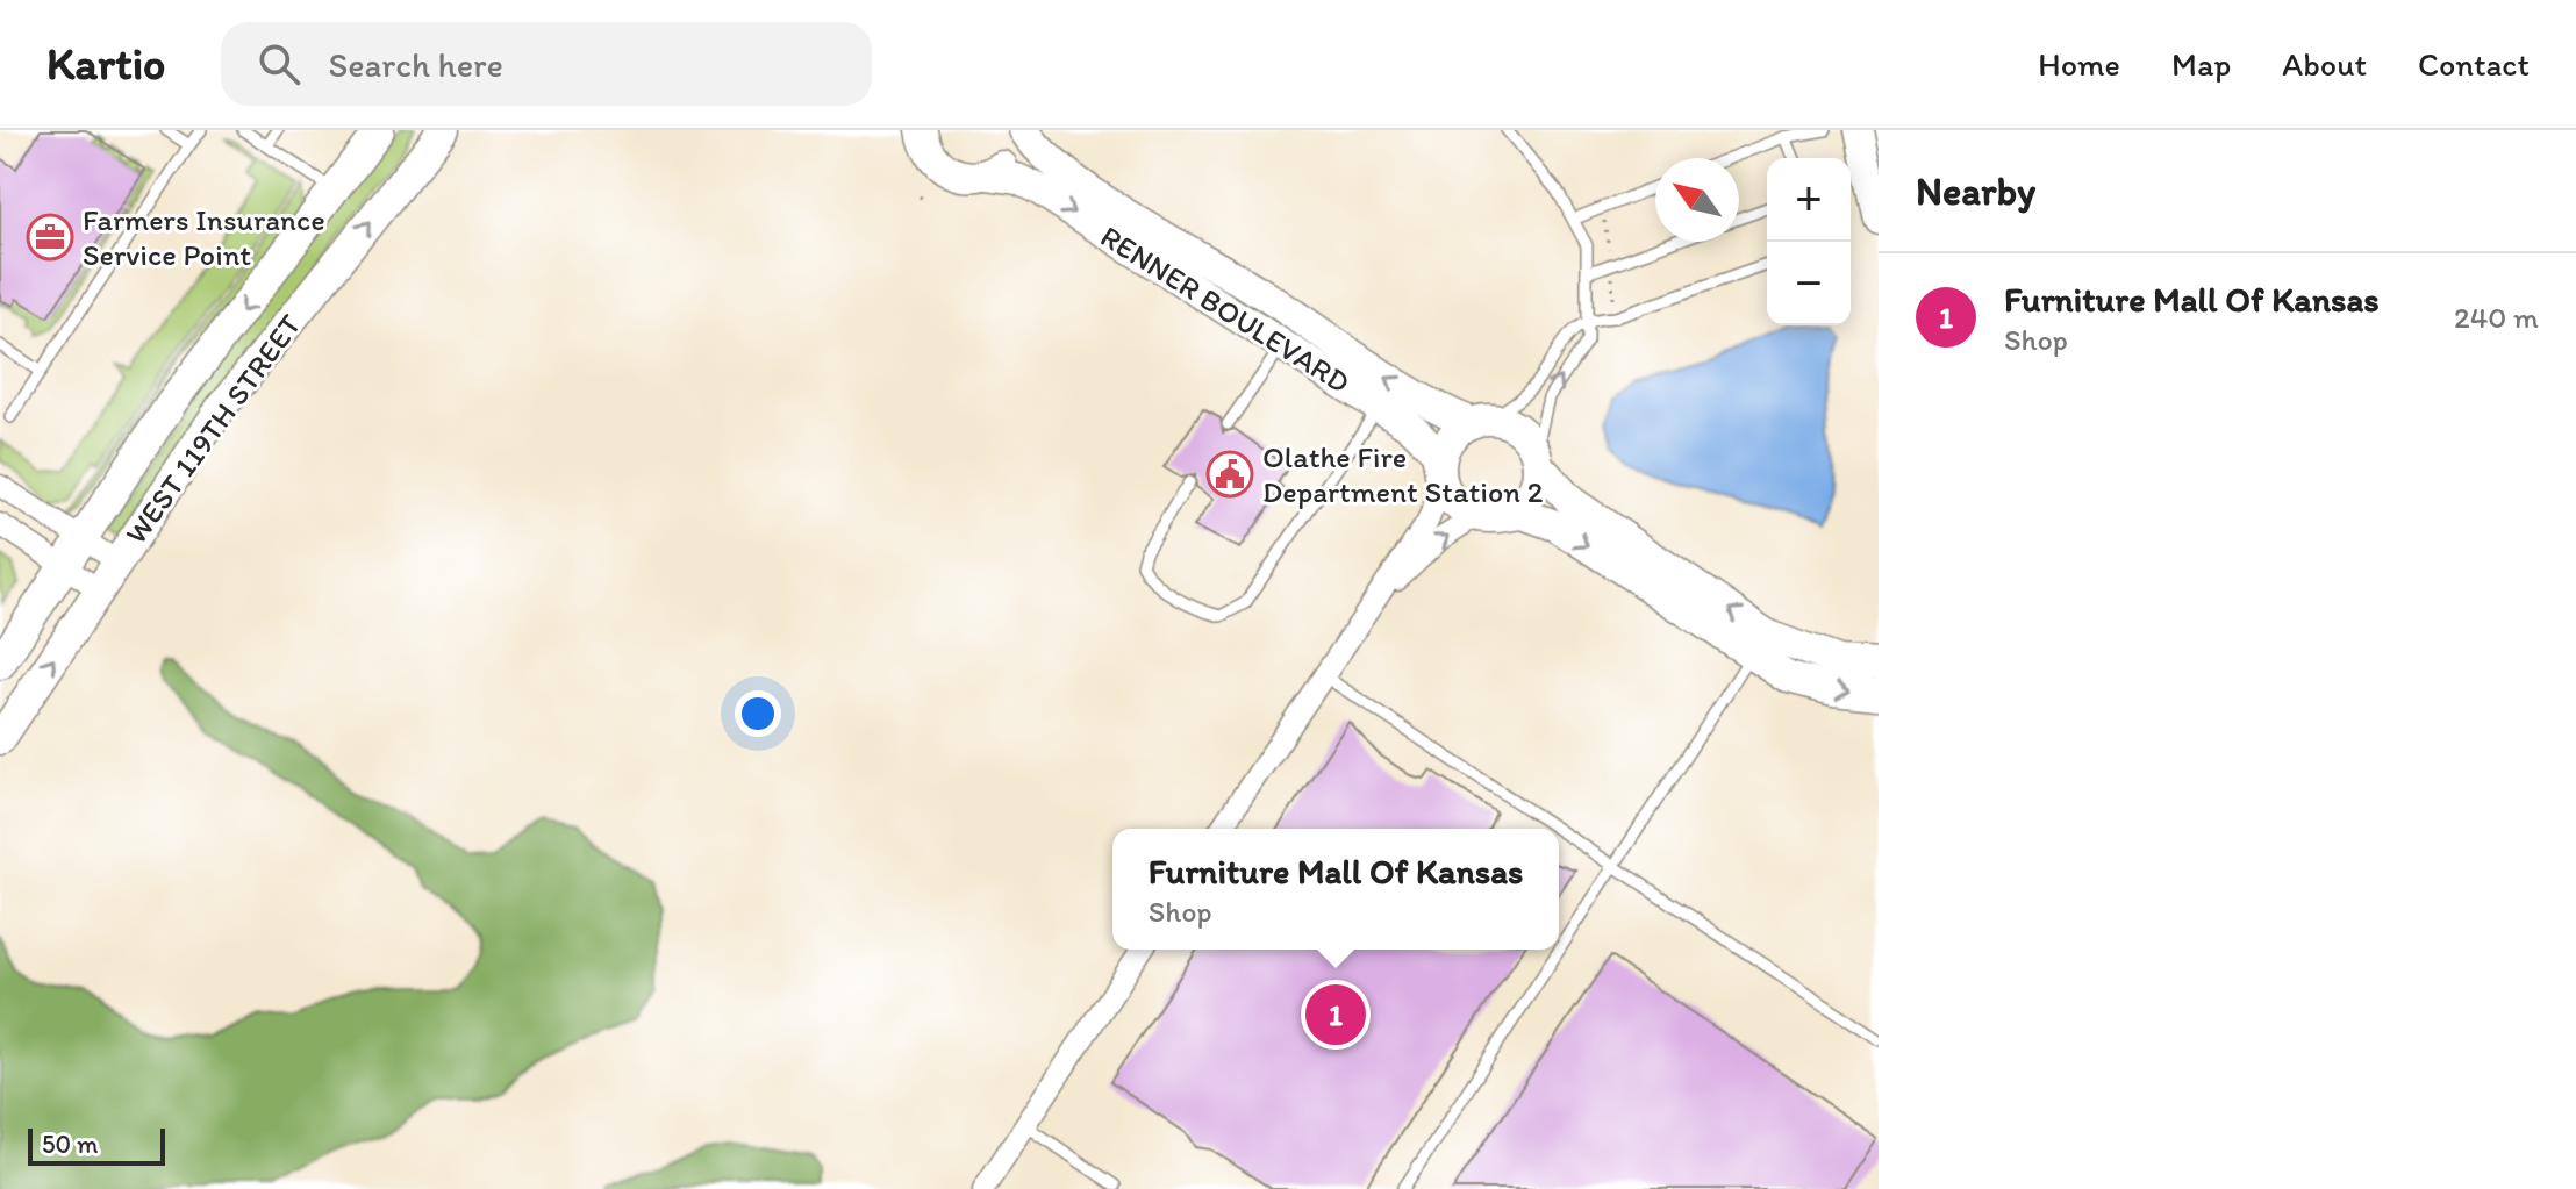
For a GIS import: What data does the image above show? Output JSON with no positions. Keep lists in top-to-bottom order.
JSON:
{
  "streets": {
    "main road": ["RENNER BOULEVARD", "WEST 119TH STREET"]
  },
  "places": {
    "office": ["Farmers Insurance Service Point"],
    "public building": ["Olathe Fire Department Station 2"]
  },
  "scale_bar": "50 m",
  "north": "top left",
  "page": {
    "header": "Kartio",
    "search": "Search here",
    "nav": [
      "Home",
      "Map",
      "About",
      "Contact"
    ],
    "heading": "Nearby",
    "map_buttons": ["+", "−"],
    "list": [
      {
        "mark": "1",
        "name": "Furniture Mall Of Kansas",
        "note": "Shop",
        "value": "240 m"
      }
    ],
    "popup": ["Furniture Mall Of Kansas", "Shop"],
    "pins": "1",
    "scale": "50 m"
  }
}
